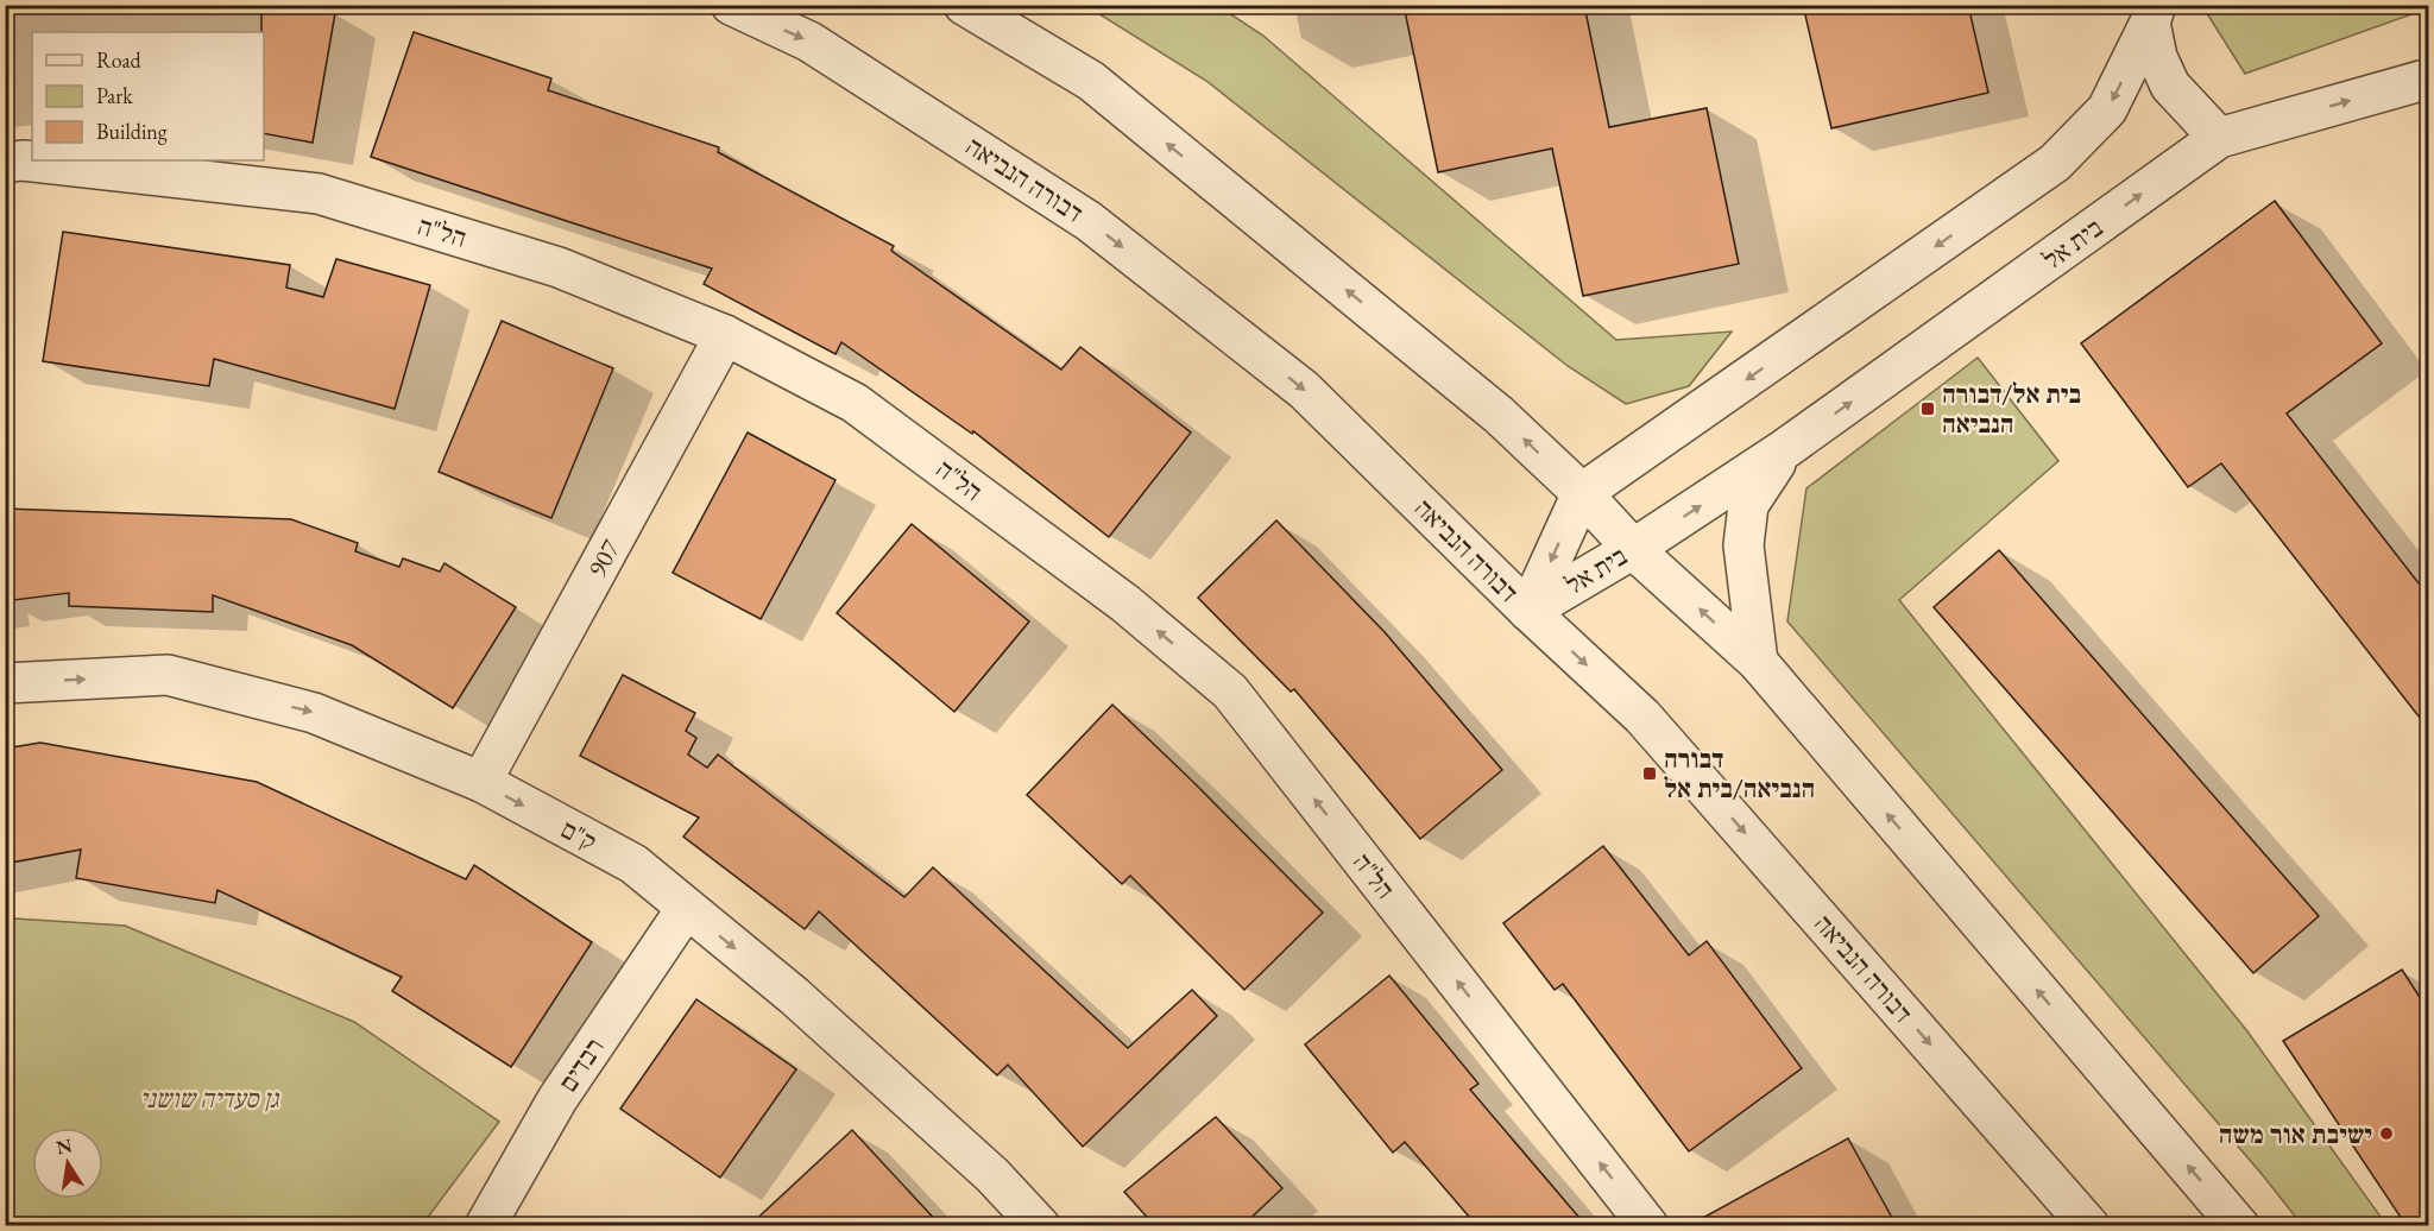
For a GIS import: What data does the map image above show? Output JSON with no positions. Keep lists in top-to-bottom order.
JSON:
{
  "streets": {
    "street": [
      "דבורה הנביאה",
      "הל\"ה",
      "בית אל",
      "907",
      "ק\"ם",
      "רבדים"
    ]
  },
  "crossings": [
    ["דבורה הנביאה", "בית אל"],
    ["הל\"ה", "907"],
    ["907", "ק\"ם"],
    ["ק\"ם", "רבדים"]
  ],
  "one_way": ["הל\"ה", "ק\"ם"],
  "parks": ["גן סעדיה שושני"],
  "places": {
    "transit": ["בית אל/דבורה הנביאה", "דבורה הנביאה/בית אל"],
    "other": ["ישיבת אור משה"]
  },
  "legend": ["Road", "Park", "Building"],
  "north": "top"
}
